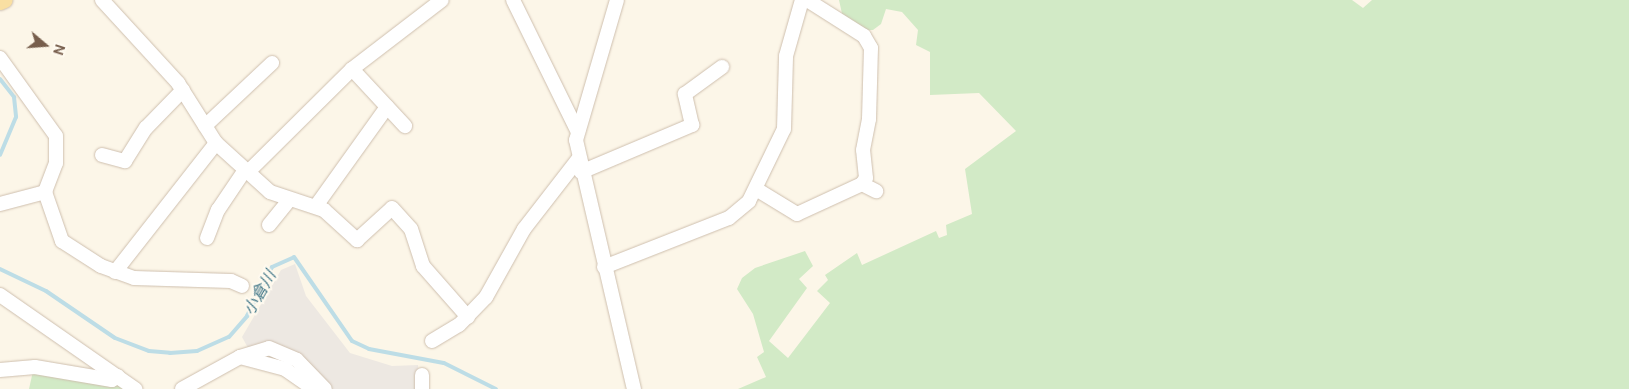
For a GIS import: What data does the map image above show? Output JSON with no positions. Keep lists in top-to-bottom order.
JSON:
{
  "water": ["小倉川"],
  "north": "right"
}
